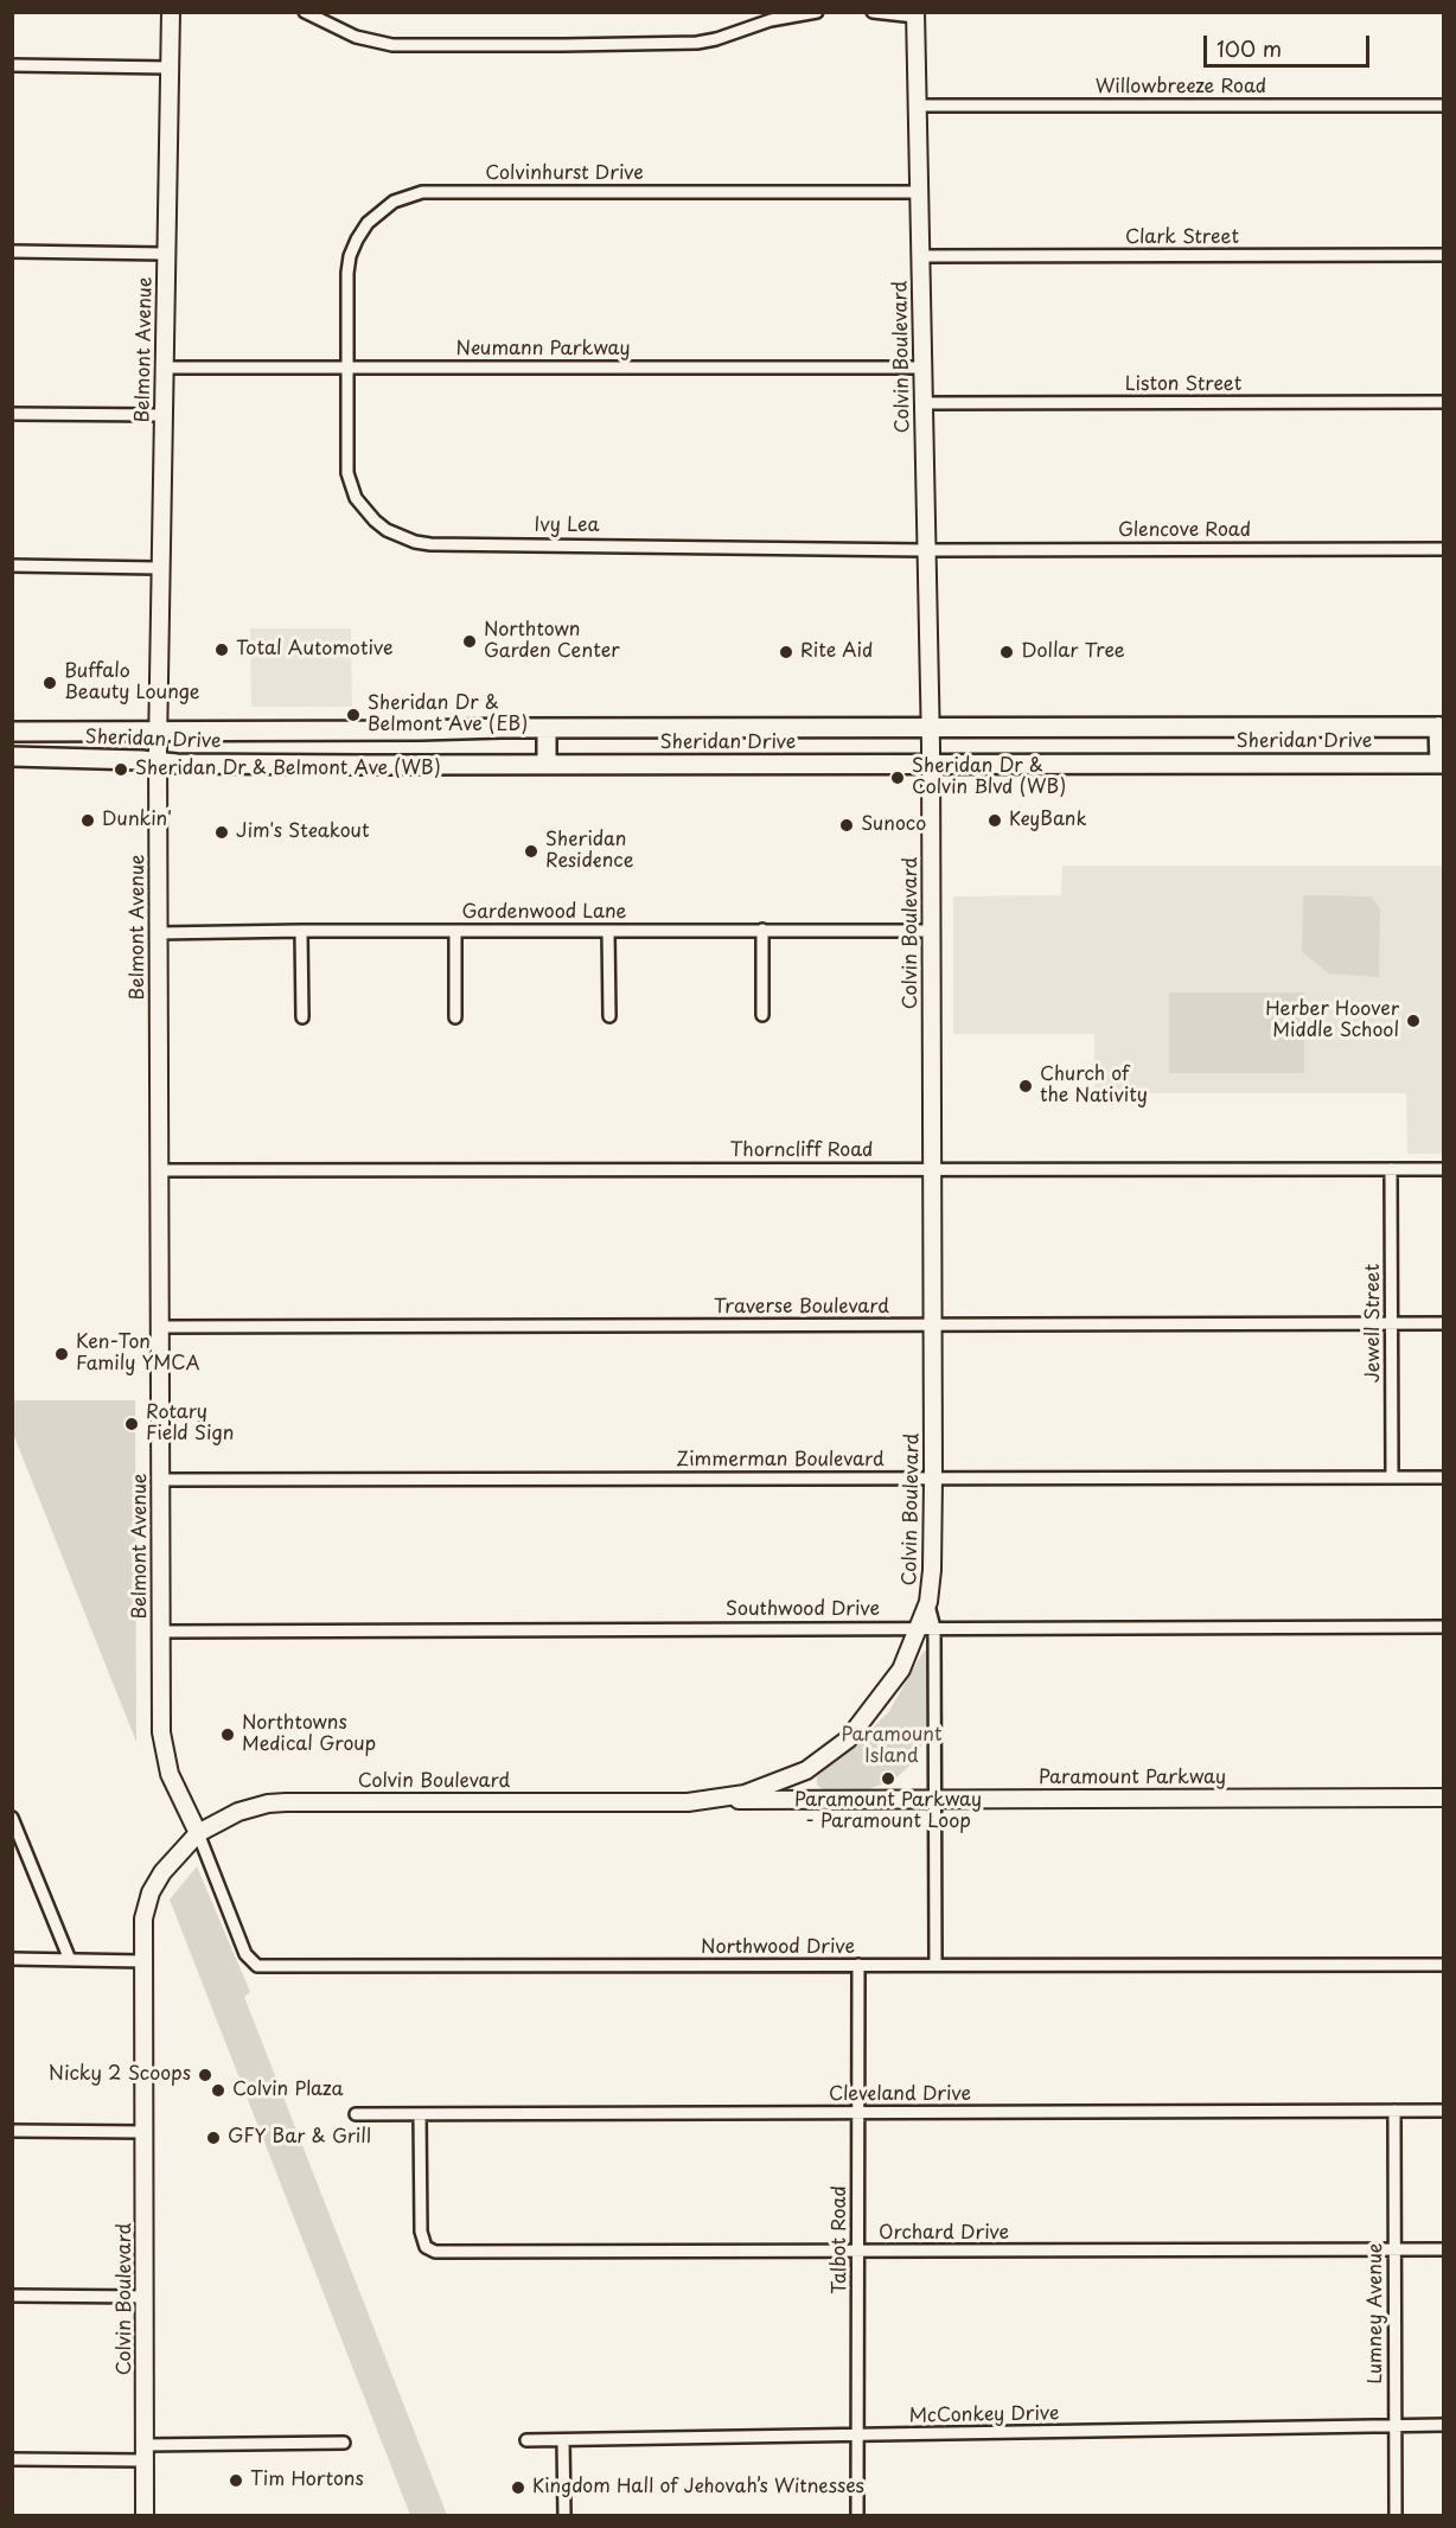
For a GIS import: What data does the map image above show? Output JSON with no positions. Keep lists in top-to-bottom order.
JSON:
{
  "streets": {
    "main road": ["Sheridan Drive"],
    "street": [
      "Willowbreeze Road",
      "Colvinhurst Drive",
      "Clark Street",
      "Belmont Avenue",
      "Neumann Parkway",
      "Colvin Boulevard",
      "Liston Street",
      "Ivy Lea",
      "Glencove Road",
      "Gardenwood Lane",
      "Thorncliff Road",
      "Traverse Boulevard",
      "Jewell Street",
      "Zimmerman Boulevard",
      "Southwood Drive",
      "Paramount Parkway",
      "Northwood Drive",
      "Cleveland Drive",
      "Orchard Drive",
      "Talbot Road",
      "Lumney Avenue",
      "McConkey Drive"
    ]
  },
  "crossings": [
    ["Willowbreeze Road", "Colvin Boulevard"],
    ["Colvinhurst Drive", "Neumann Parkway"],
    ["Colvinhurst Drive", "Colvin Boulevard"],
    ["Colvinhurst Drive", "Ivy Lea"],
    ["Clark Street", "Colvin Boulevard"],
    ["Belmont Avenue", "Neumann Parkway"],
    ["Belmont Avenue", "Colvin Boulevard"],
    ["Belmont Avenue", "Sheridan Drive"],
    ["Belmont Avenue", "Gardenwood Lane"],
    ["Belmont Avenue", "Thorncliff Road"],
    ["Belmont Avenue", "Traverse Boulevard"],
    ["Belmont Avenue", "Zimmerman Boulevard"],
    ["Belmont Avenue", "Southwood Drive"],
    ["Belmont Avenue", "Northwood Drive"],
    ["Neumann Parkway", "Colvin Boulevard"],
    ["Neumann Parkway", "Ivy Lea"],
    ["Colvin Boulevard", "Liston Street"],
    ["Colvin Boulevard", "Ivy Lea"],
    ["Colvin Boulevard", "Glencove Road"],
    ["Colvin Boulevard", "Sheridan Drive"],
    ["Colvin Boulevard", "Gardenwood Lane"],
    ["Colvin Boulevard", "Thorncliff Road"],
    ["Colvin Boulevard", "Traverse Boulevard"],
    ["Colvin Boulevard", "Zimmerman Boulevard"],
    ["Colvin Boulevard", "Southwood Drive"],
    ["Colvin Boulevard", "Paramount Parkway"],
    ["Colvin Boulevard", "Northwood Drive"],
    ["Ivy Lea", "Glencove Road"],
    ["Thorncliff Road", "Jewell Street"],
    ["Traverse Boulevard", "Jewell Street"],
    ["Jewell Street", "Zimmerman Boulevard"],
    ["Northwood Drive", "Talbot Road"],
    ["Cleveland Drive", "Orchard Drive"],
    ["Cleveland Drive", "Talbot Road"],
    ["Cleveland Drive", "Lumney Avenue"],
    ["Orchard Drive", "Talbot Road"],
    ["Orchard Drive", "Lumney Avenue"],
    ["Talbot Road", "McConkey Drive"],
    ["Lumney Avenue", "McConkey Drive"]
  ],
  "parks": ["Paramount Island"],
  "places": [
    "Northtown Garden Center",
    "Total Automotive",
    "Rite Aid",
    "Dollar Tree",
    "Buffalo Beauty Lounge",
    "Sheridan Dr & Belmont Ave (EB)",
    "Sheridan Dr & Belmont Ave (WB)",
    "Sheridan Dr & Colvin Blvd (WB)",
    "Dunkin'",
    "KeyBank",
    "Sunoco",
    "Jim's Steakout",
    "Sheridan Residence",
    "Herber Hoover Middle School",
    "Church of the Nativity",
    "Ken-Ton Family YMCA",
    "Rotary Field Sign",
    "Northtowns Medical Group",
    "Paramount Parkway - Paramount Loop",
    "Nicky 2 Scoops",
    "Colvin Plaza",
    "GFY Bar & Grill",
    "Tim Hortons",
    "Kingdom Hall of Jehovah’s Witnesses"
  ],
  "scale_bar": "100 m"
}
